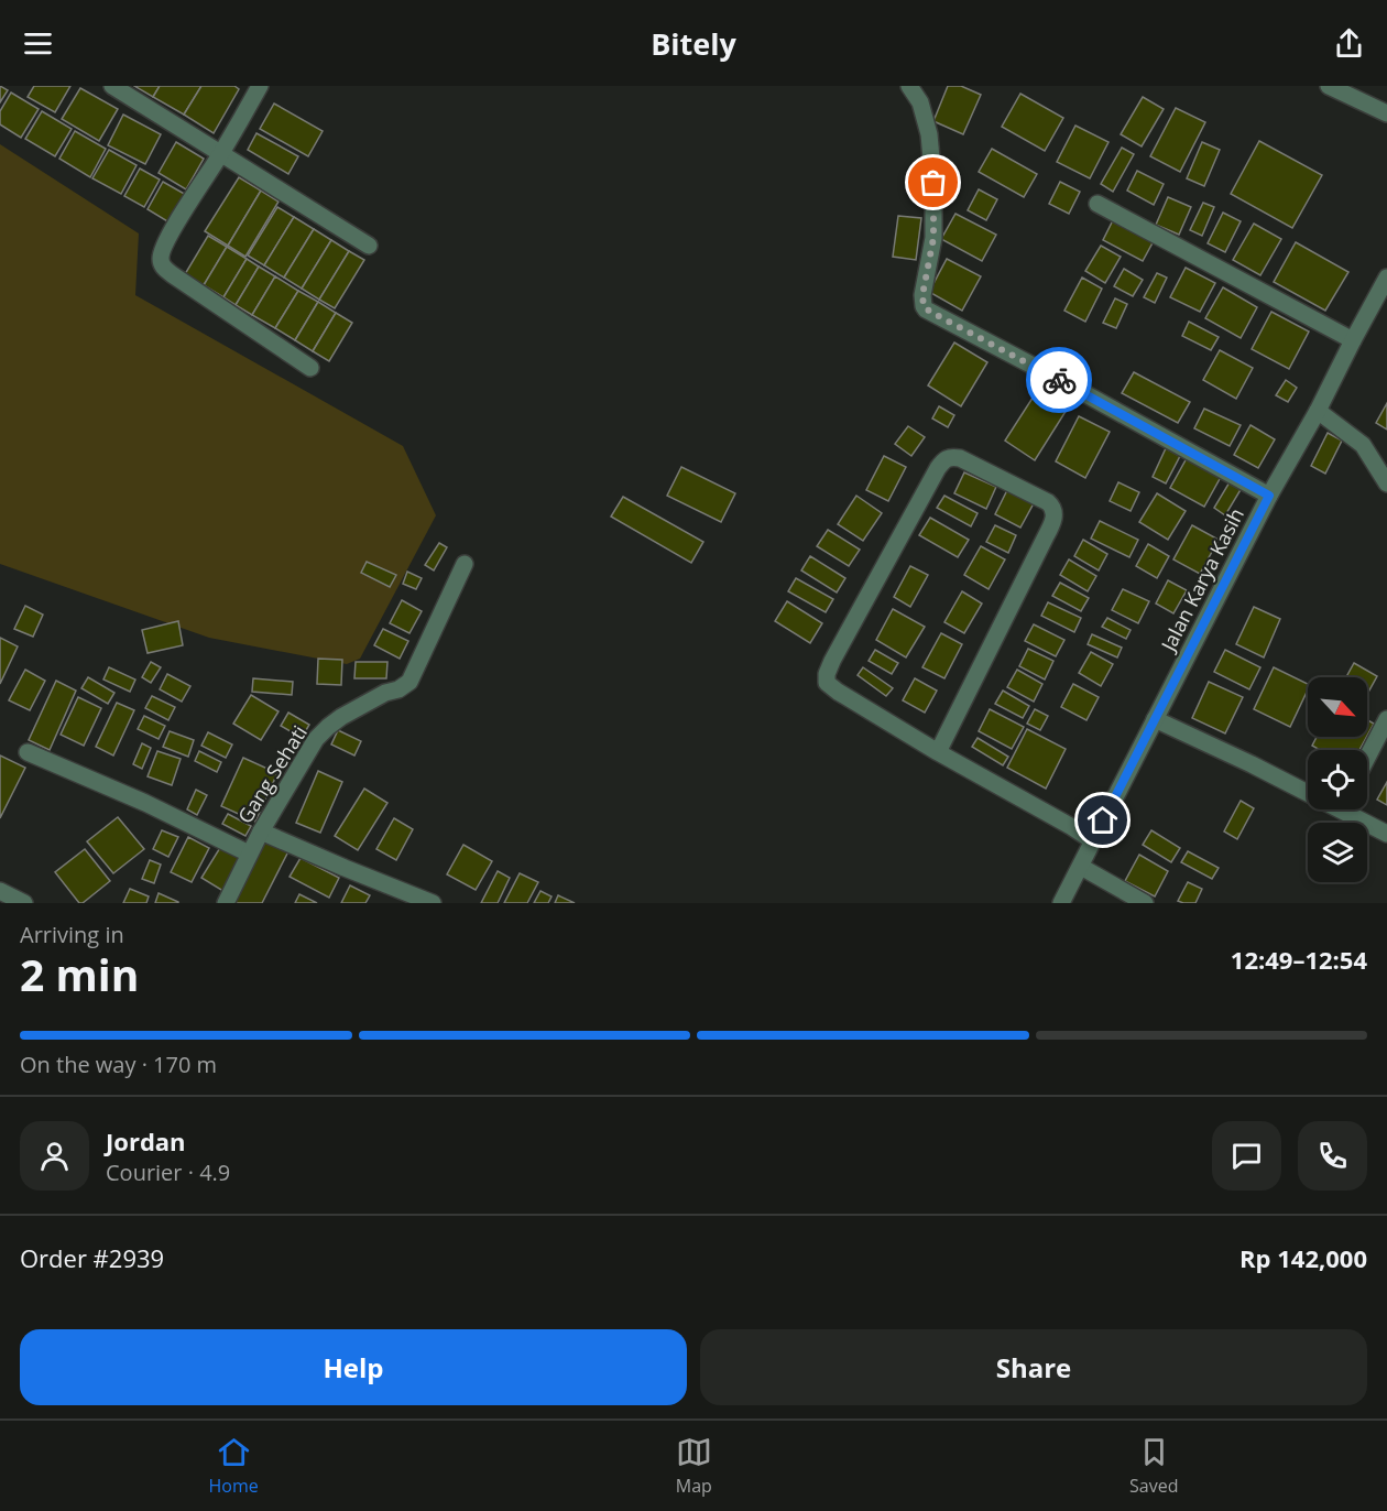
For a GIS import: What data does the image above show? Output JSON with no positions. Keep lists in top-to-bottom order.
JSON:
{
  "streets": {
    "street": ["Jalan Karya Kasih", "Gang Sehati"]
  },
  "north": "bottom right",
  "page": {
    "header": "Bitely",
    "heading": ["2 min", "Arriving in", "12:49–12:54"],
    "panel": [
      "Jordan",
      "Courier · 4.9",
      "Order #2939",
      "Rp 142,000"
    ],
    "bar": "On the way · 170 m",
    "buttons": ["Help", "Share"],
    "tabs": ["Home", "Map", "Saved"]
  }
}
